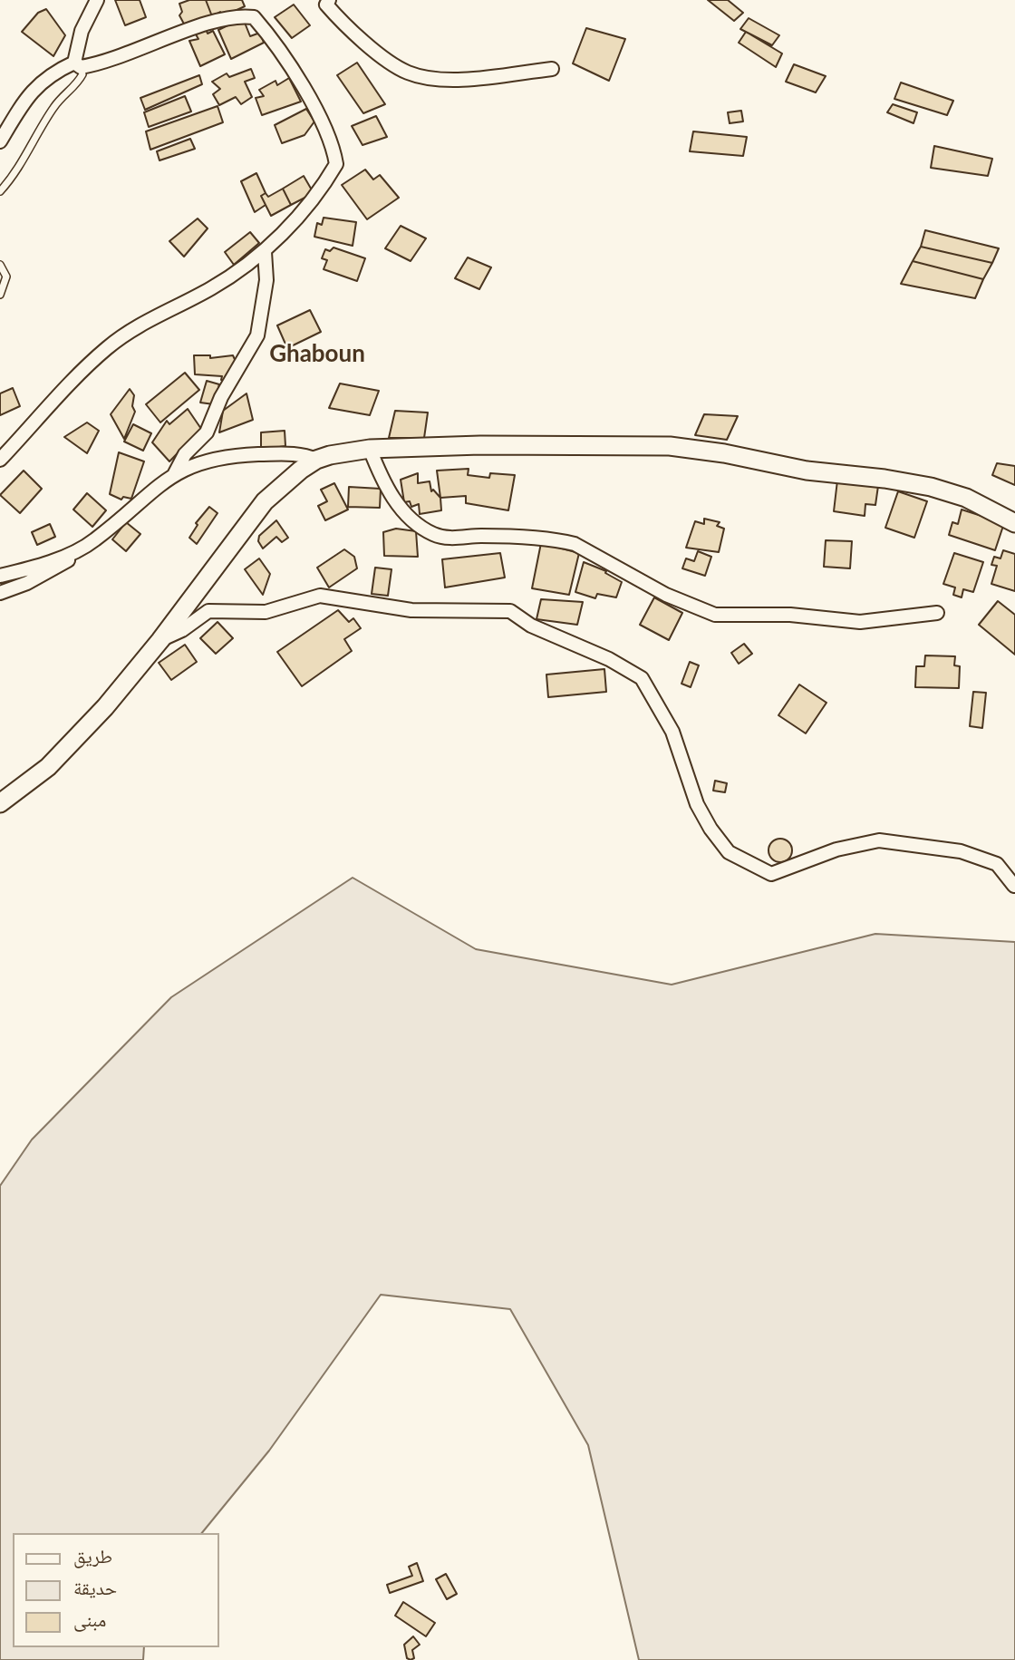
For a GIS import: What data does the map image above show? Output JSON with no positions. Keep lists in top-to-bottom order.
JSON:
{
  "districts": ["Ghaboun"],
  "legend": ["طريق", "حديقة", "مبنى"]
}
